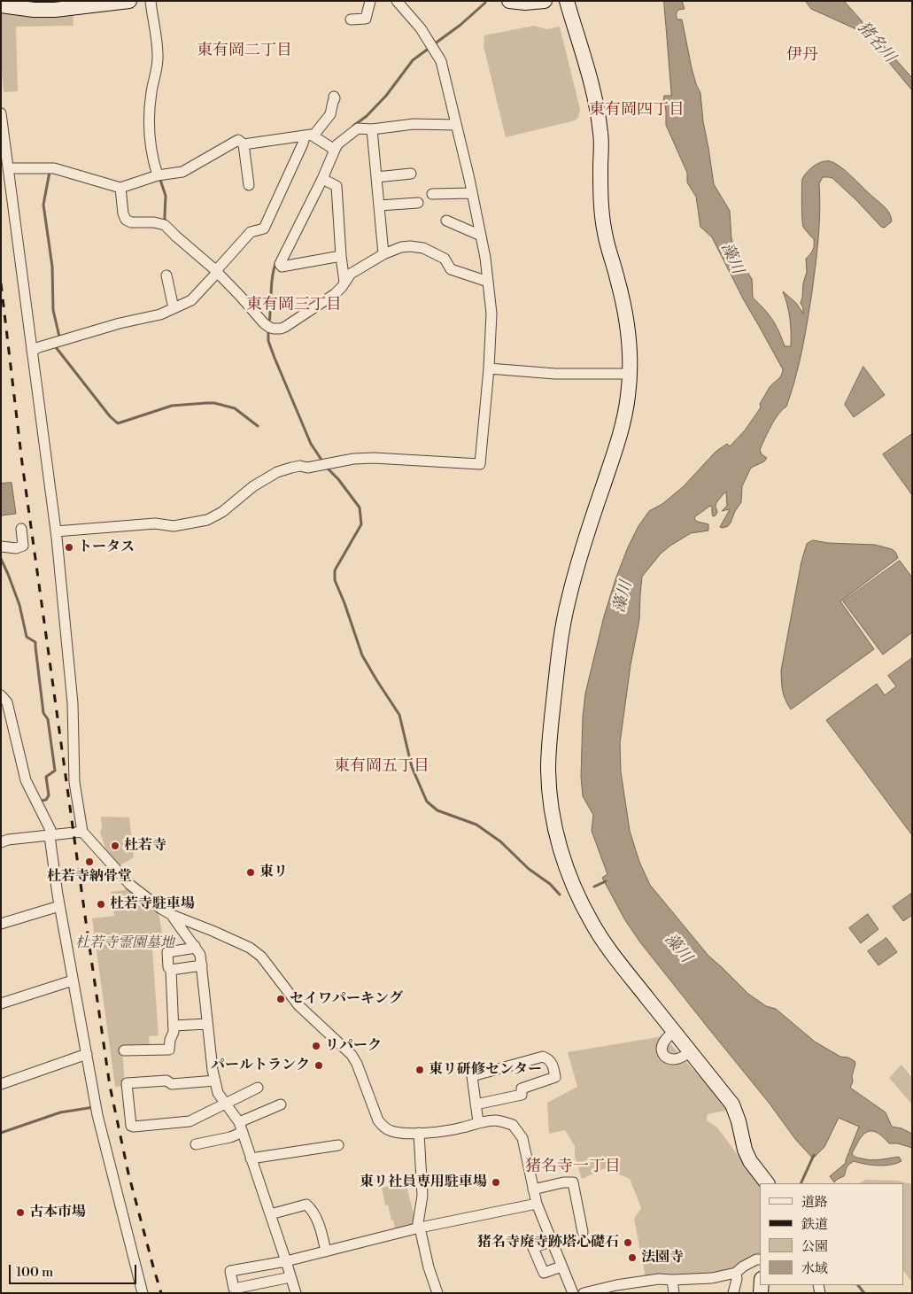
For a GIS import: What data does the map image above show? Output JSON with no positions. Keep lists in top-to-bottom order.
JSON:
{
  "districts": [
    "東有岡二丁目",
    "伊丹",
    "東有岡四丁目",
    "東有岡三丁目",
    "東有岡五丁目",
    "猪名寺一丁目"
  ],
  "water": ["猪名川", "藻川"],
  "parks": ["杜若寺霊園墓地"],
  "places": [
    "トータス",
    "杜若寺",
    "杜若寺納骨堂",
    "東リ",
    "杜若寺駐車場",
    "セイワパーキング",
    "リパーク",
    "パールトランク",
    "東リ研修センター",
    "東リ社員専用駐車場",
    "古本市場",
    "猪名寺廃寺跡塔心礎石",
    "法園寺"
  ],
  "legend": [
    "道路",
    "鉄道",
    "公園",
    "水域"
  ],
  "scale_bar": "100 m"
}
